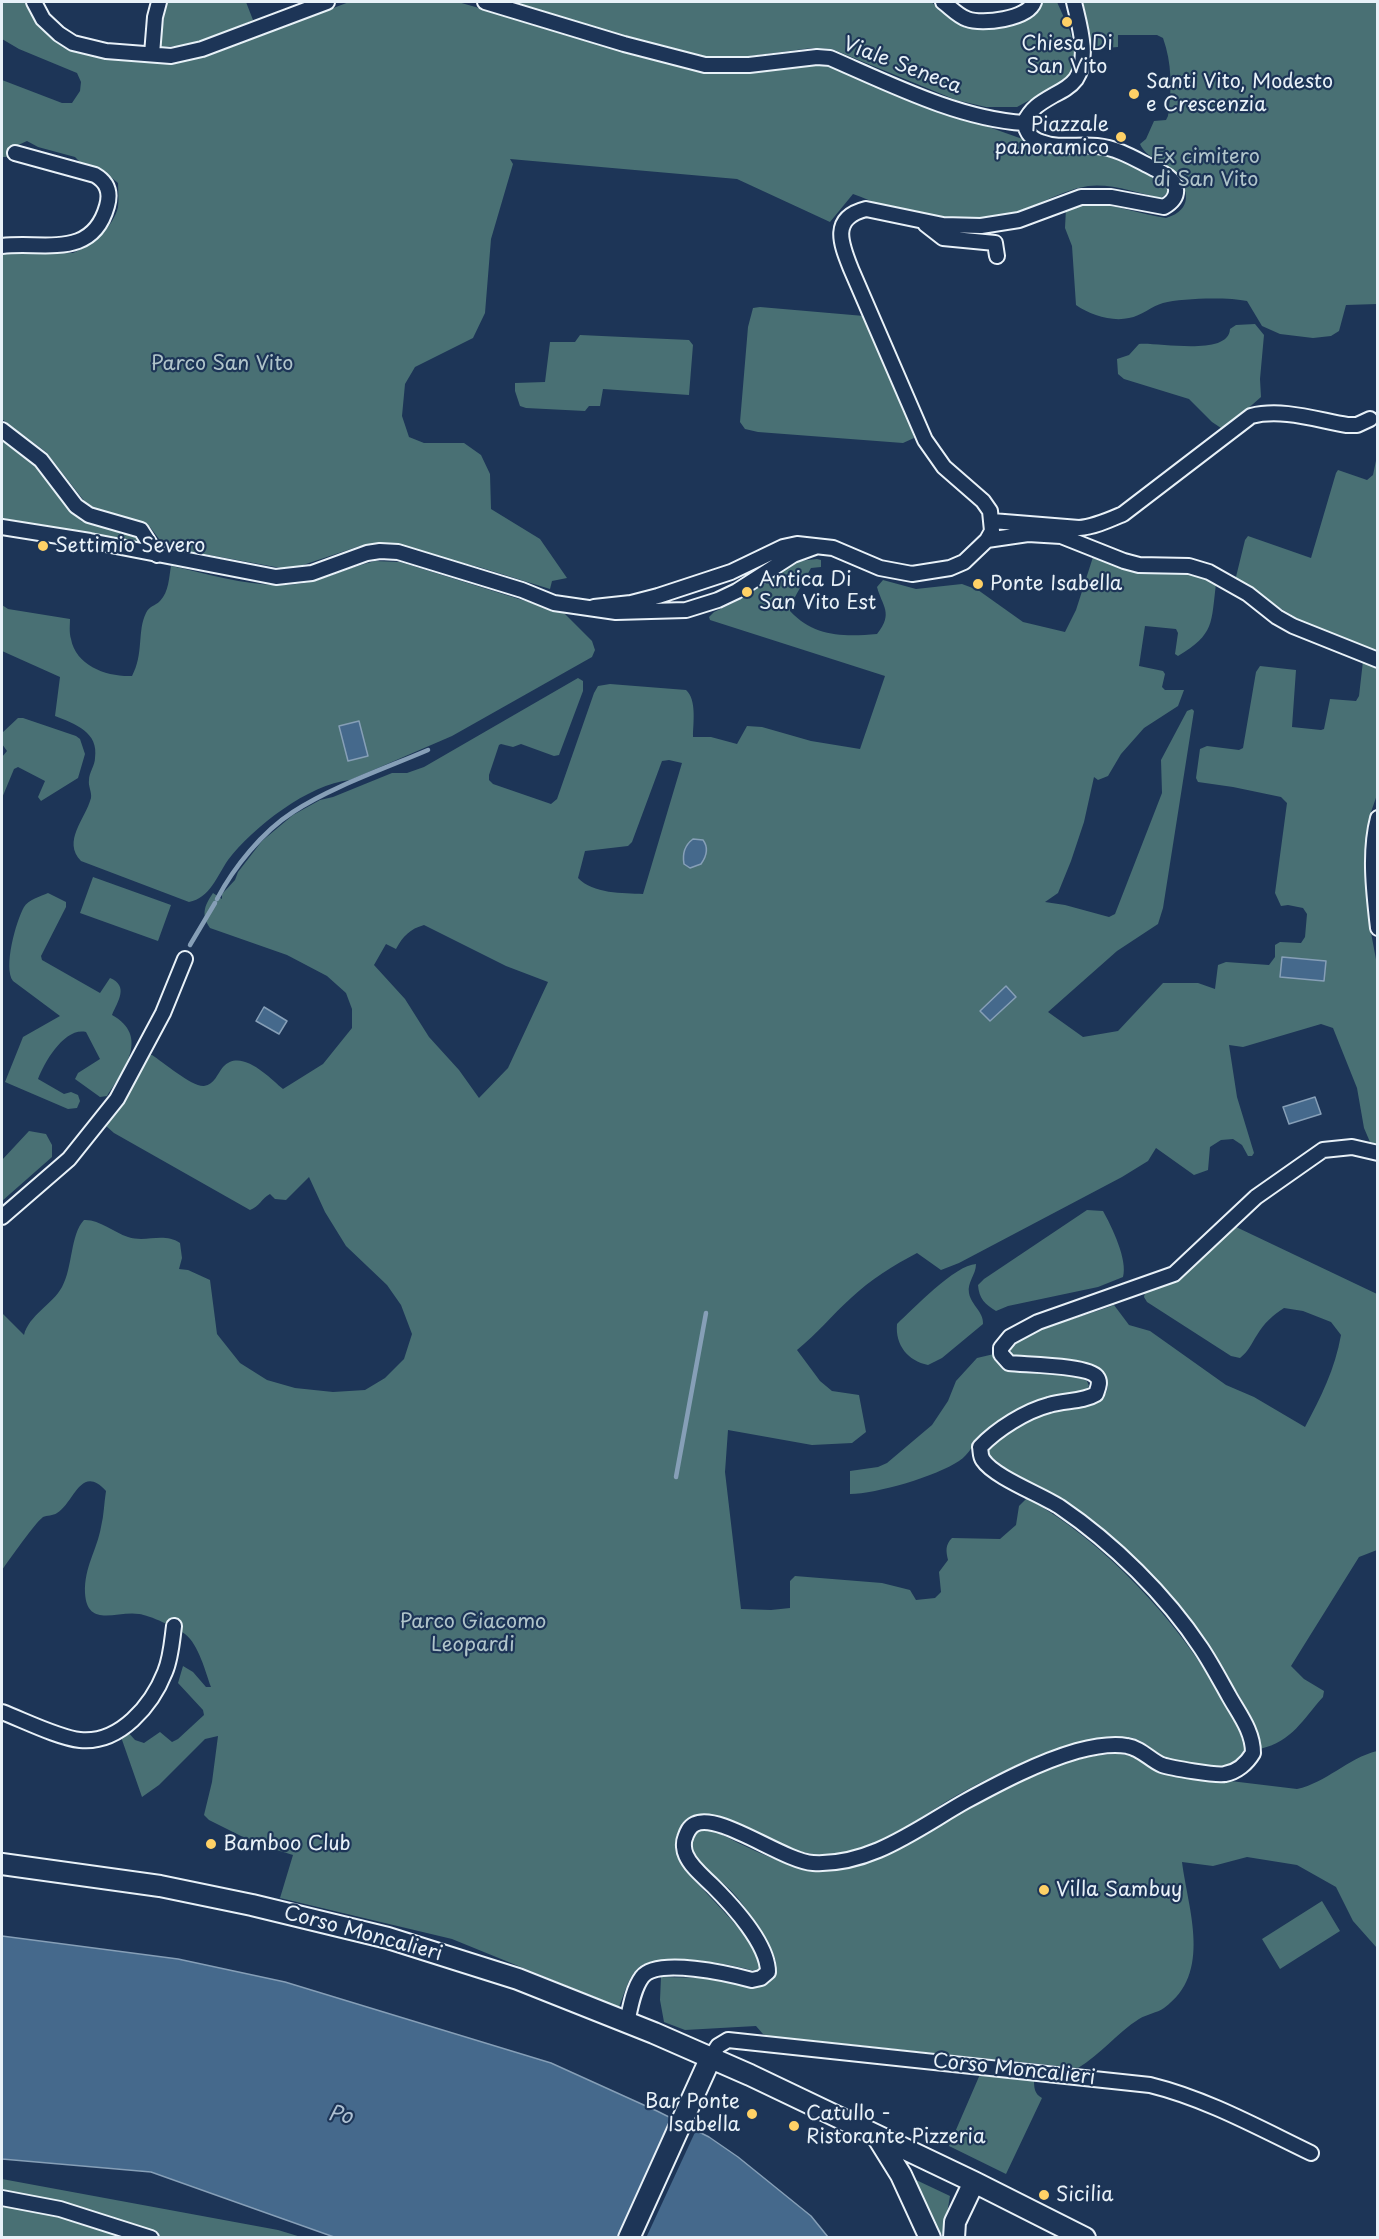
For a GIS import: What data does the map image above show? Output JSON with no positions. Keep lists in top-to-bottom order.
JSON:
{
  "streets": {
    "main road": ["Corso Moncalieri"],
    "street": ["Viale Seneca"]
  },
  "water": ["Po"],
  "parks": ["Ex cimitero di San Vito", "Parco San Vito", "Parco Giacomo Leopardi"],
  "places": [
    "Chiesa Di San Vito",
    "Santi Vito, Modesto e Crescenzia",
    "Piazzale panoramico",
    "Settimio Severo",
    "Ponte Isabella",
    "Antica Di San Vito Est",
    "Bamboo Club",
    "Villa Sambuy",
    "Bar Ponte Isabella",
    "Catullo - Ristorante Pizzeria",
    "Sicilia"
  ]
}
